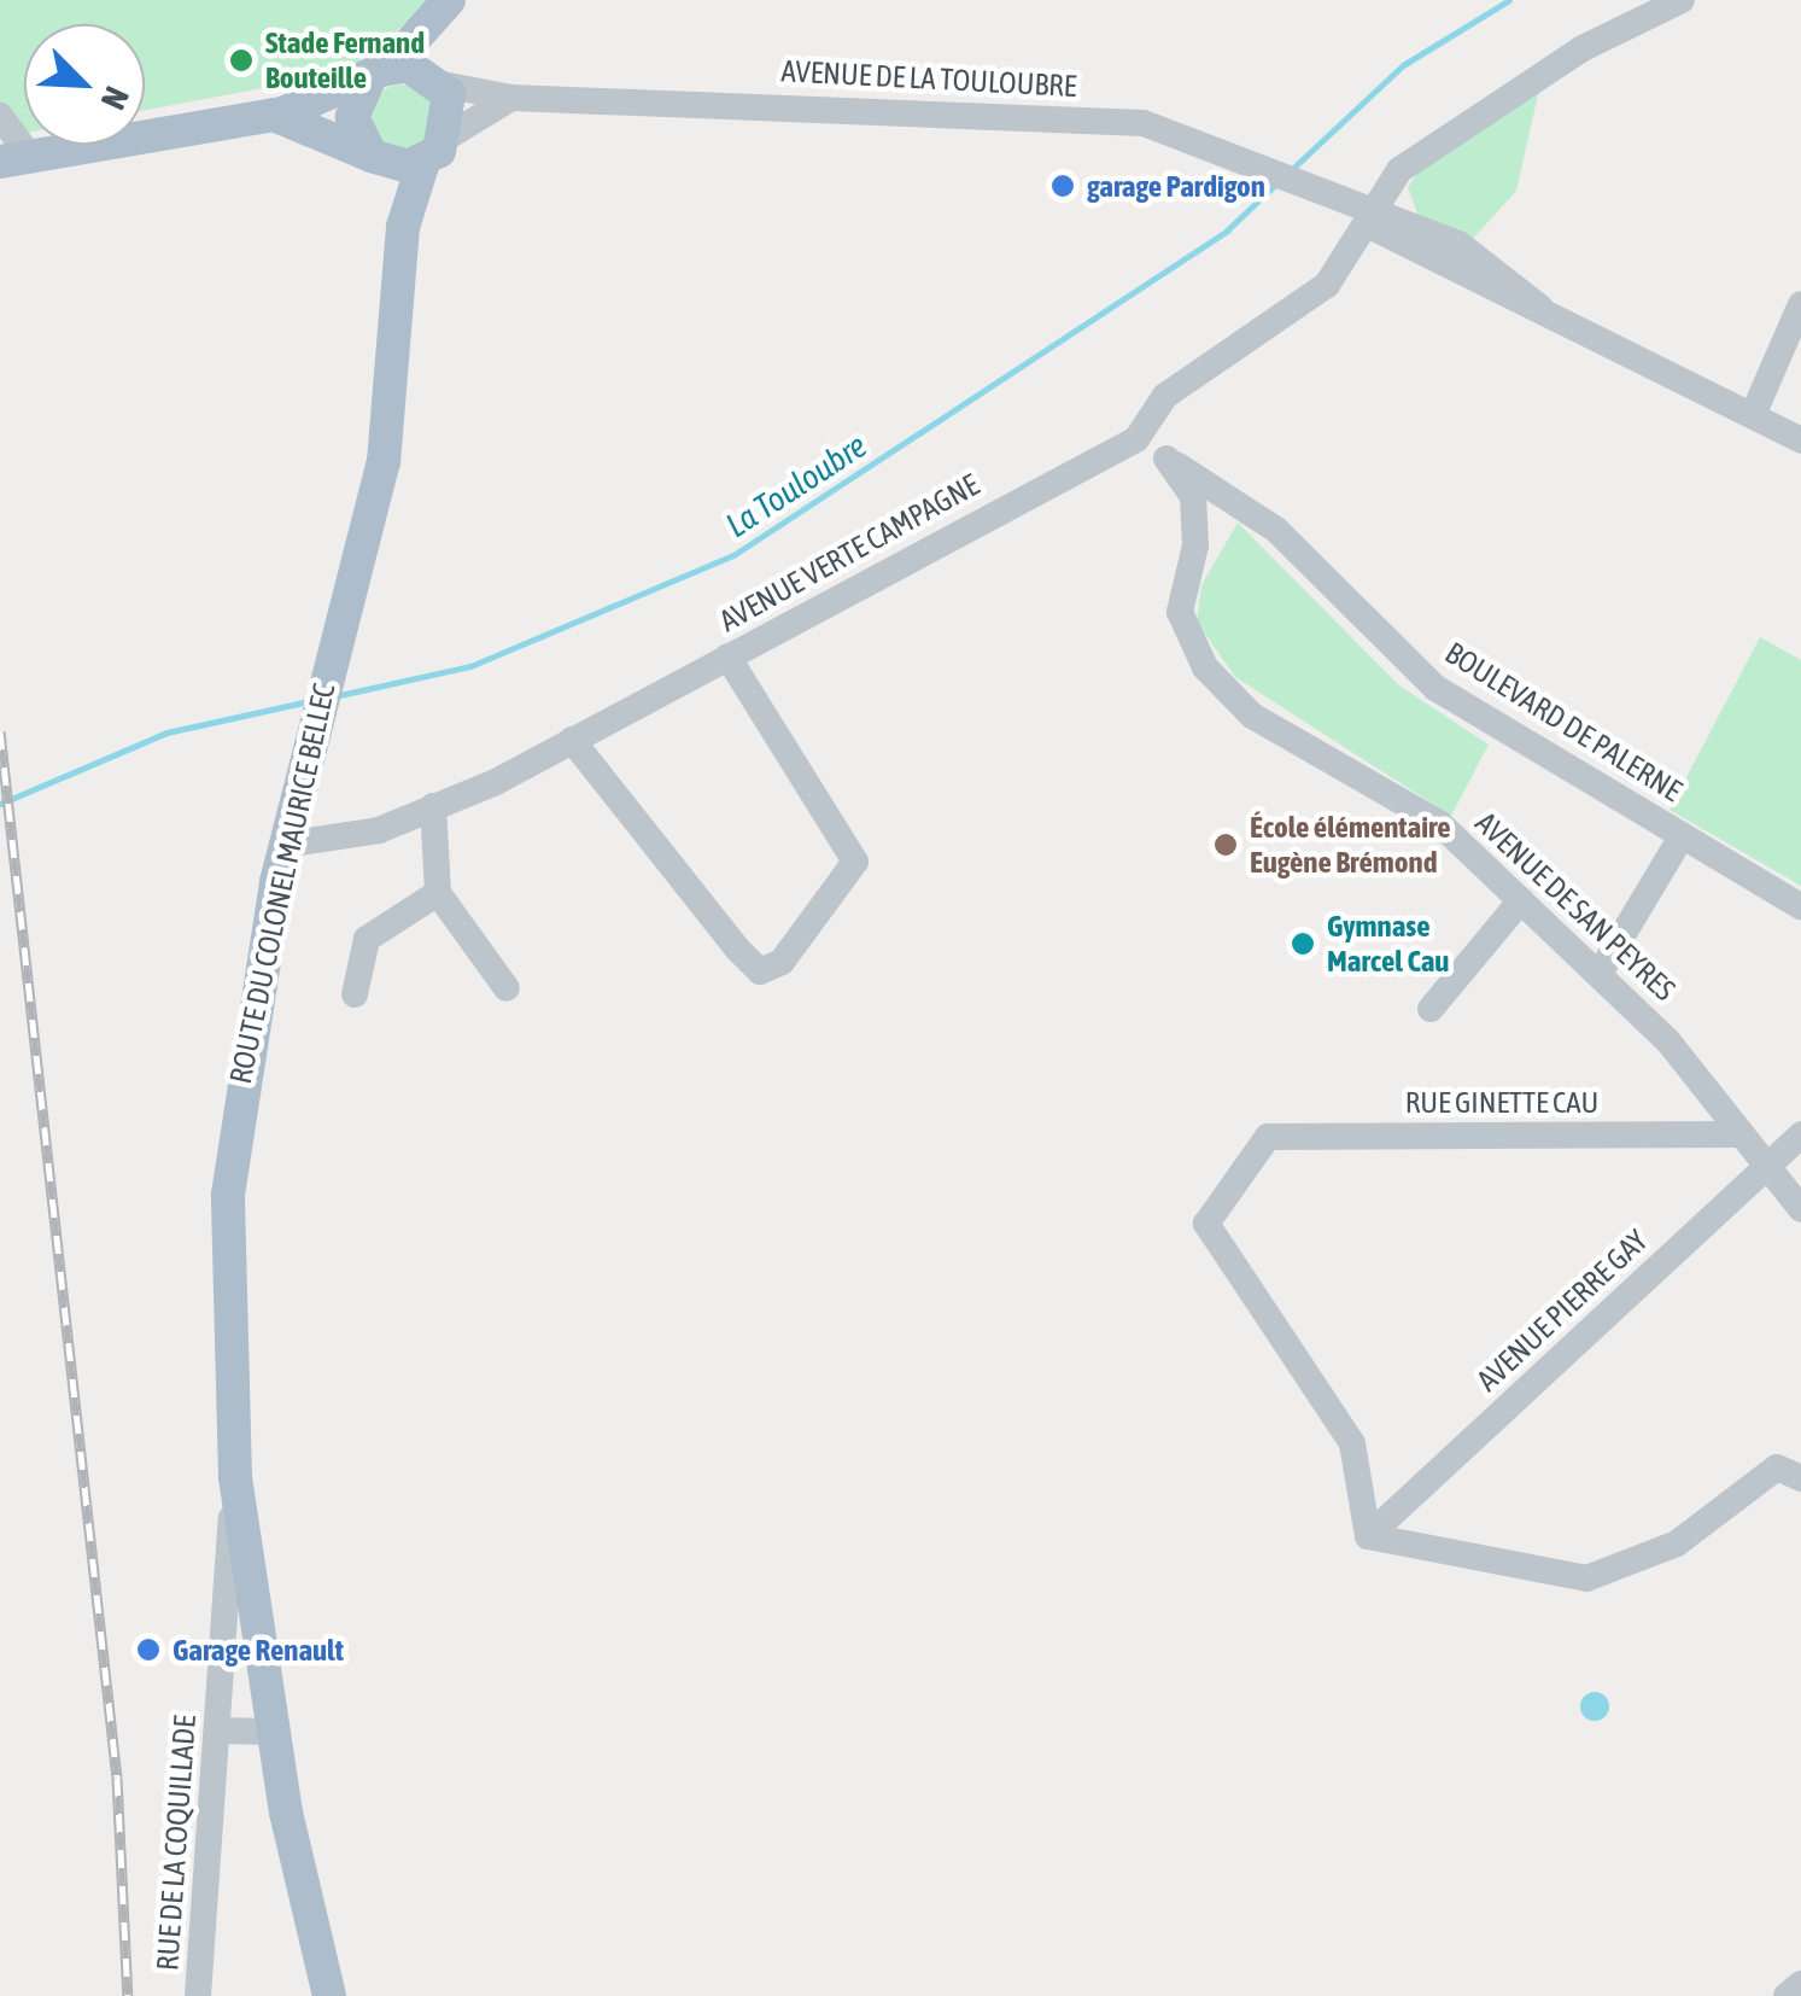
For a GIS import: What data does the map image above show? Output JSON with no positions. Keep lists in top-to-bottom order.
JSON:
{
  "streets": {
    "main road": ["ROUTE DU COLONEL MAURICE BELLEC"],
    "street": [
      "AVENUE DE LA TOULOUBRE",
      "AVENUE VERTE CAMPAGNE",
      "BOULEVARD DE PALERNE",
      "AVENUE DE SAN PEYRES",
      "RUE GINETTE CAU",
      "AVENUE PIERRE GAY",
      "RUE DE LA COQUILLADE"
    ]
  },
  "crossings": [
    ["AVENUE DE LA TOULOUBRE", "AVENUE VERTE CAMPAGNE"],
    ["AVENUE DE LA TOULOUBRE", "ROUTE DU COLONEL MAURICE BELLEC"],
    ["AVENUE VERTE CAMPAGNE", "BOULEVARD DE PALERNE"],
    ["AVENUE VERTE CAMPAGNE", "ROUTE DU COLONEL MAURICE BELLEC"],
    ["BOULEVARD DE PALERNE", "AVENUE DE SAN PEYRES"],
    ["ROUTE DU COLONEL MAURICE BELLEC", "RUE DE LA COQUILLADE"],
    ["AVENUE DE SAN PEYRES", "RUE GINETTE CAU"],
    ["AVENUE DE SAN PEYRES", "AVENUE PIERRE GAY"],
    ["RUE GINETTE CAU", "AVENUE PIERRE GAY"]
  ],
  "water": ["La Touloubre"],
  "places": [
    "Stade Fernand Bouteille",
    "garage Pardigon",
    "École élémentaire Eugène Brémond",
    "Gymnase Marcel Cau",
    "Garage Renault"
  ],
  "north": "bottom right"
}
